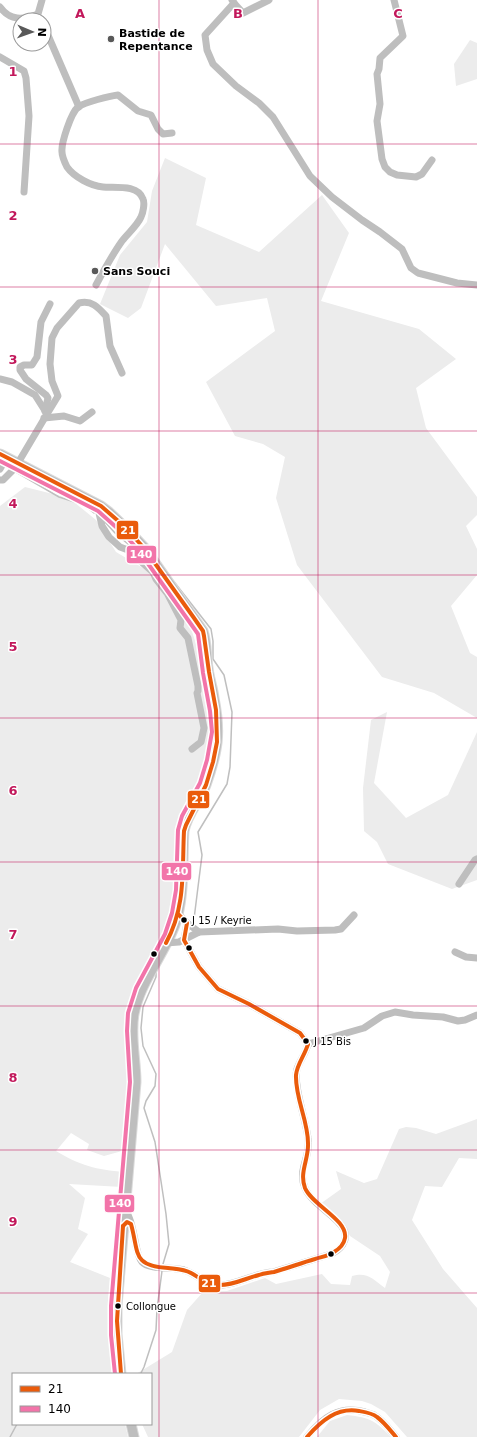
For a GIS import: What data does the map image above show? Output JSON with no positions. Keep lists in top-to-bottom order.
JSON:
{
  "places": [
    "Bastide de Repentance",
    "Sans Souci",
    "J 15 / Keyrie",
    "J 15 Bis",
    "Collongue"
  ],
  "lines": ["transit line 21", "transit line 140"],
  "legend": ["21", "140"],
  "north": "right",
  "grid": {
    "columns": ["A", "B", "C"],
    "rows": [
      "1",
      "2",
      "3",
      "4",
      "5",
      "6",
      "7",
      "8",
      "9"
    ]
  }
}
